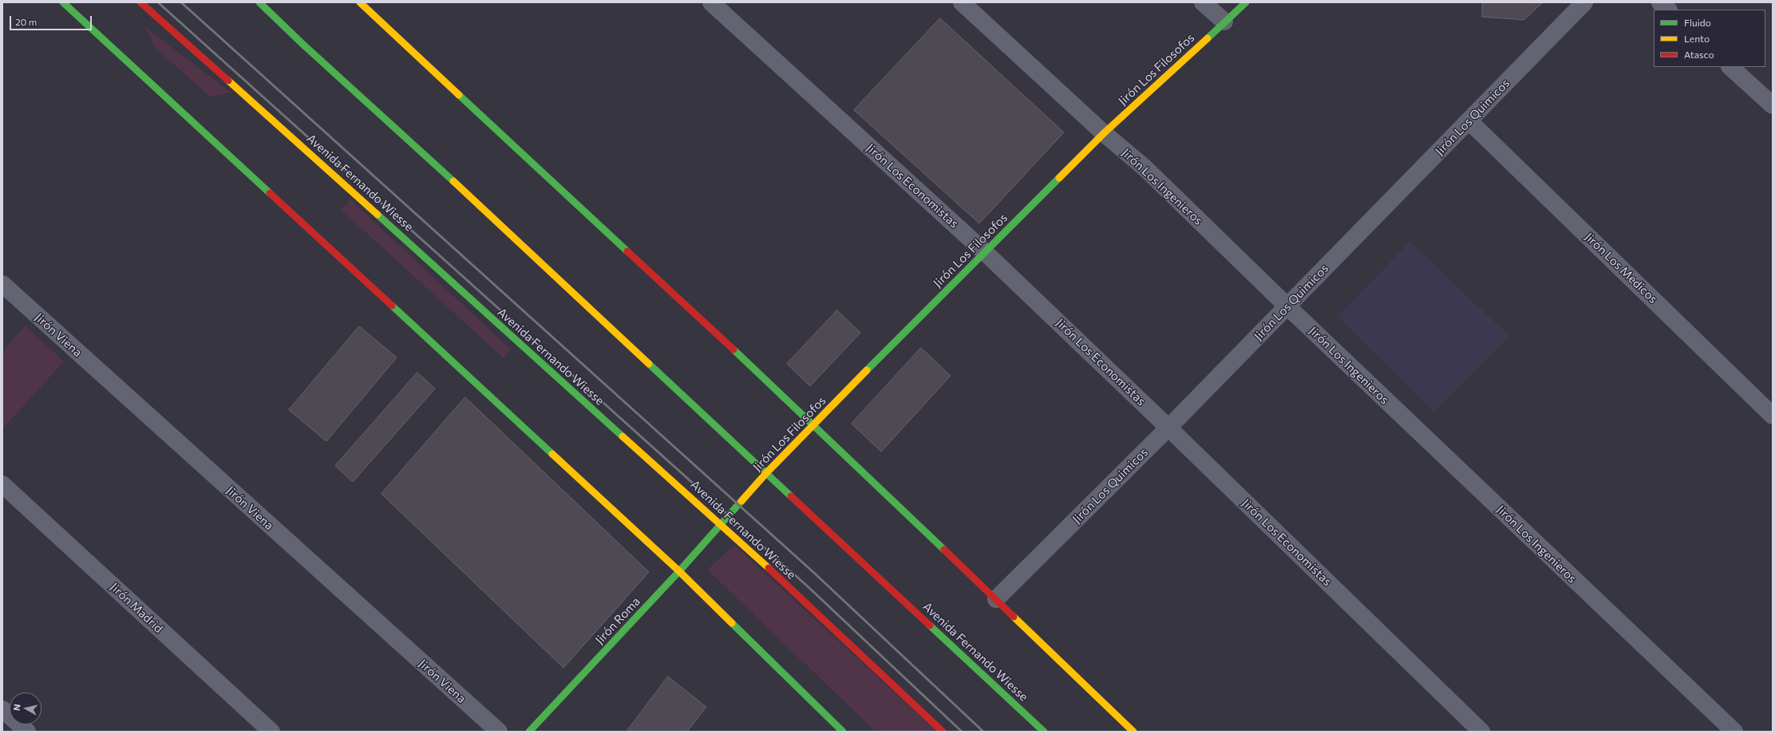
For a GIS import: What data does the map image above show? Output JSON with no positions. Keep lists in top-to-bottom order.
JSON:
{
  "streets": {
    "main road": ["Jirón Los Filosofos", "Avenida Fernando Wiesse", "Jirón Roma"],
    "street": [
      "Jirón Los Quimicos",
      "Jirón Los Economistas",
      "Jirón Los Ingenieros",
      "Jirón Los Medicos",
      "Jirón Viena",
      "Jirón Madrid"
    ]
  },
  "crossings": [
    ["Jirón Los Filosofos", "Avenida Fernando Wiesse"],
    ["Jirón Los Filosofos", "Jirón Los Economistas"],
    ["Jirón Los Filosofos", "Jirón Los Ingenieros"],
    ["Jirón Los Filosofos", "Jirón Roma"],
    ["Jirón Los Quimicos", "Jirón Los Economistas"],
    ["Jirón Los Quimicos", "Jirón Los Ingenieros"],
    ["Jirón Los Quimicos", "Jirón Los Medicos"],
    ["Avenida Fernando Wiesse", "Jirón Roma"]
  ],
  "legend": ["Fluido", "Lento", "Atasco"],
  "scale_bar": "20 m",
  "north": "left"
}
